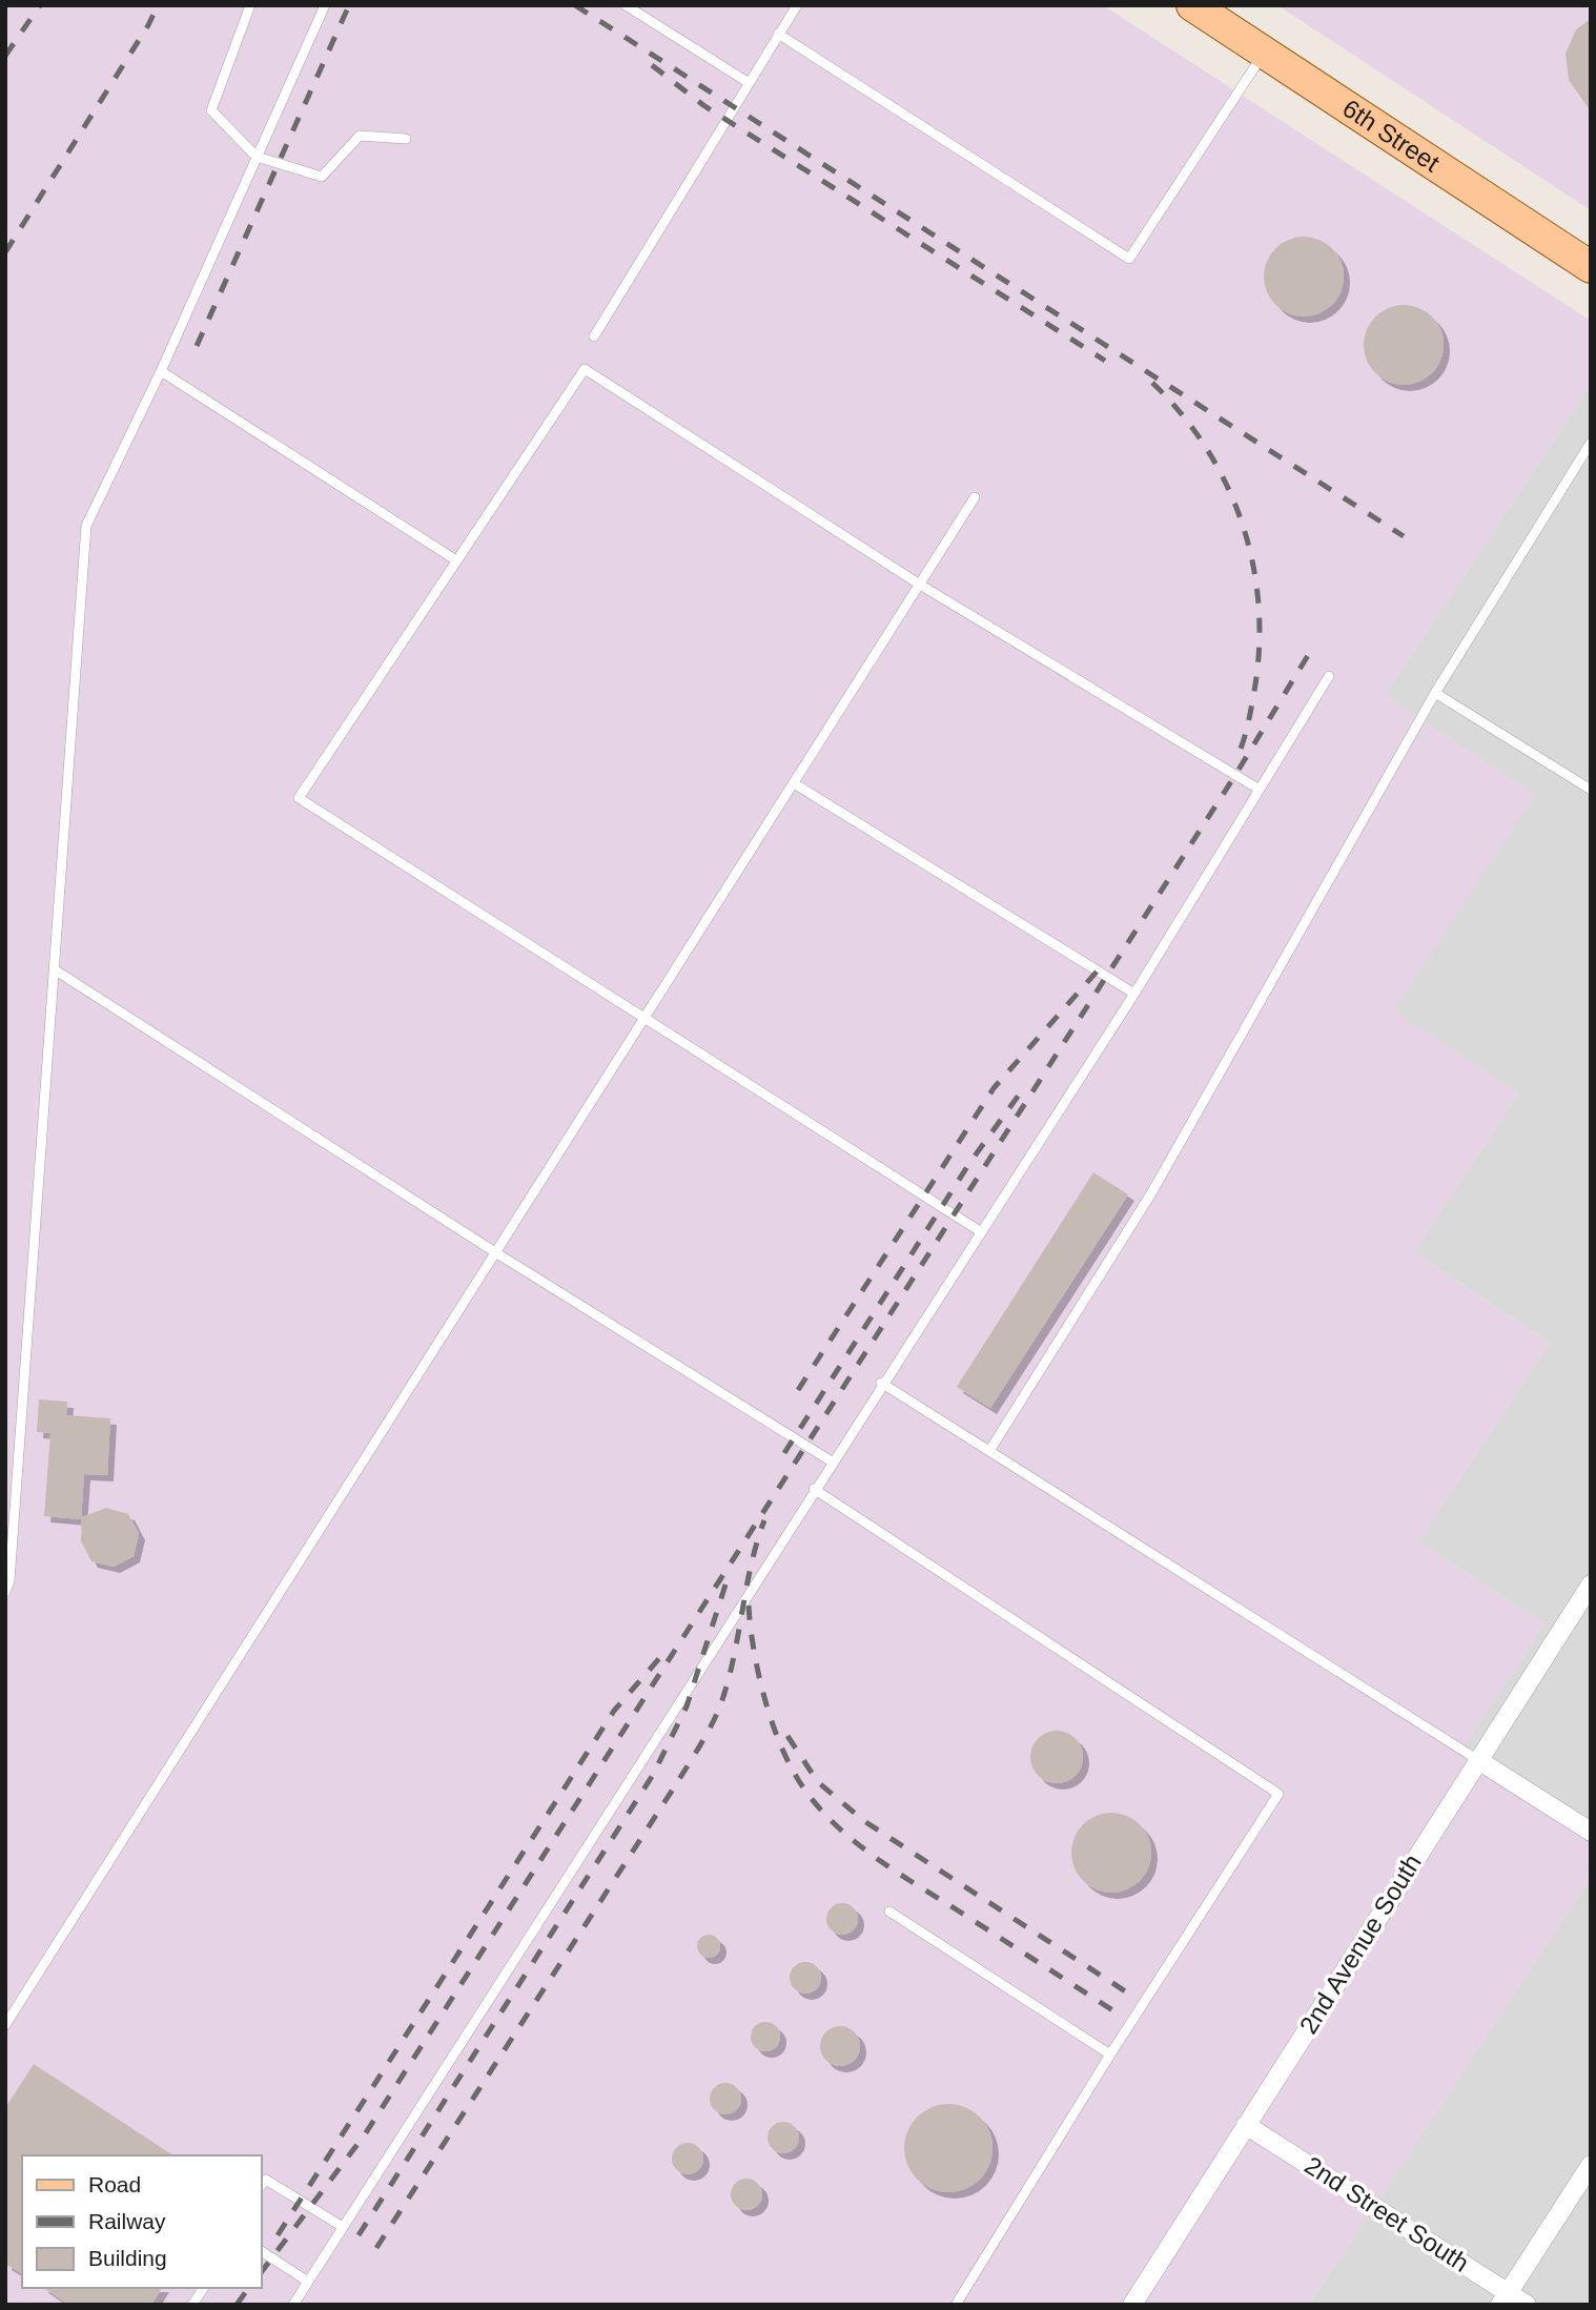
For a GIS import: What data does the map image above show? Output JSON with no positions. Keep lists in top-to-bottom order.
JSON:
{
  "streets": {
    "main road": ["6th Street"],
    "street": ["2nd Avenue South", "2nd Street South"]
  },
  "crossings": [
    ["2nd Avenue South", "2nd Street South"]
  ],
  "legend": ["Road", "Railway", "Building"]
}
